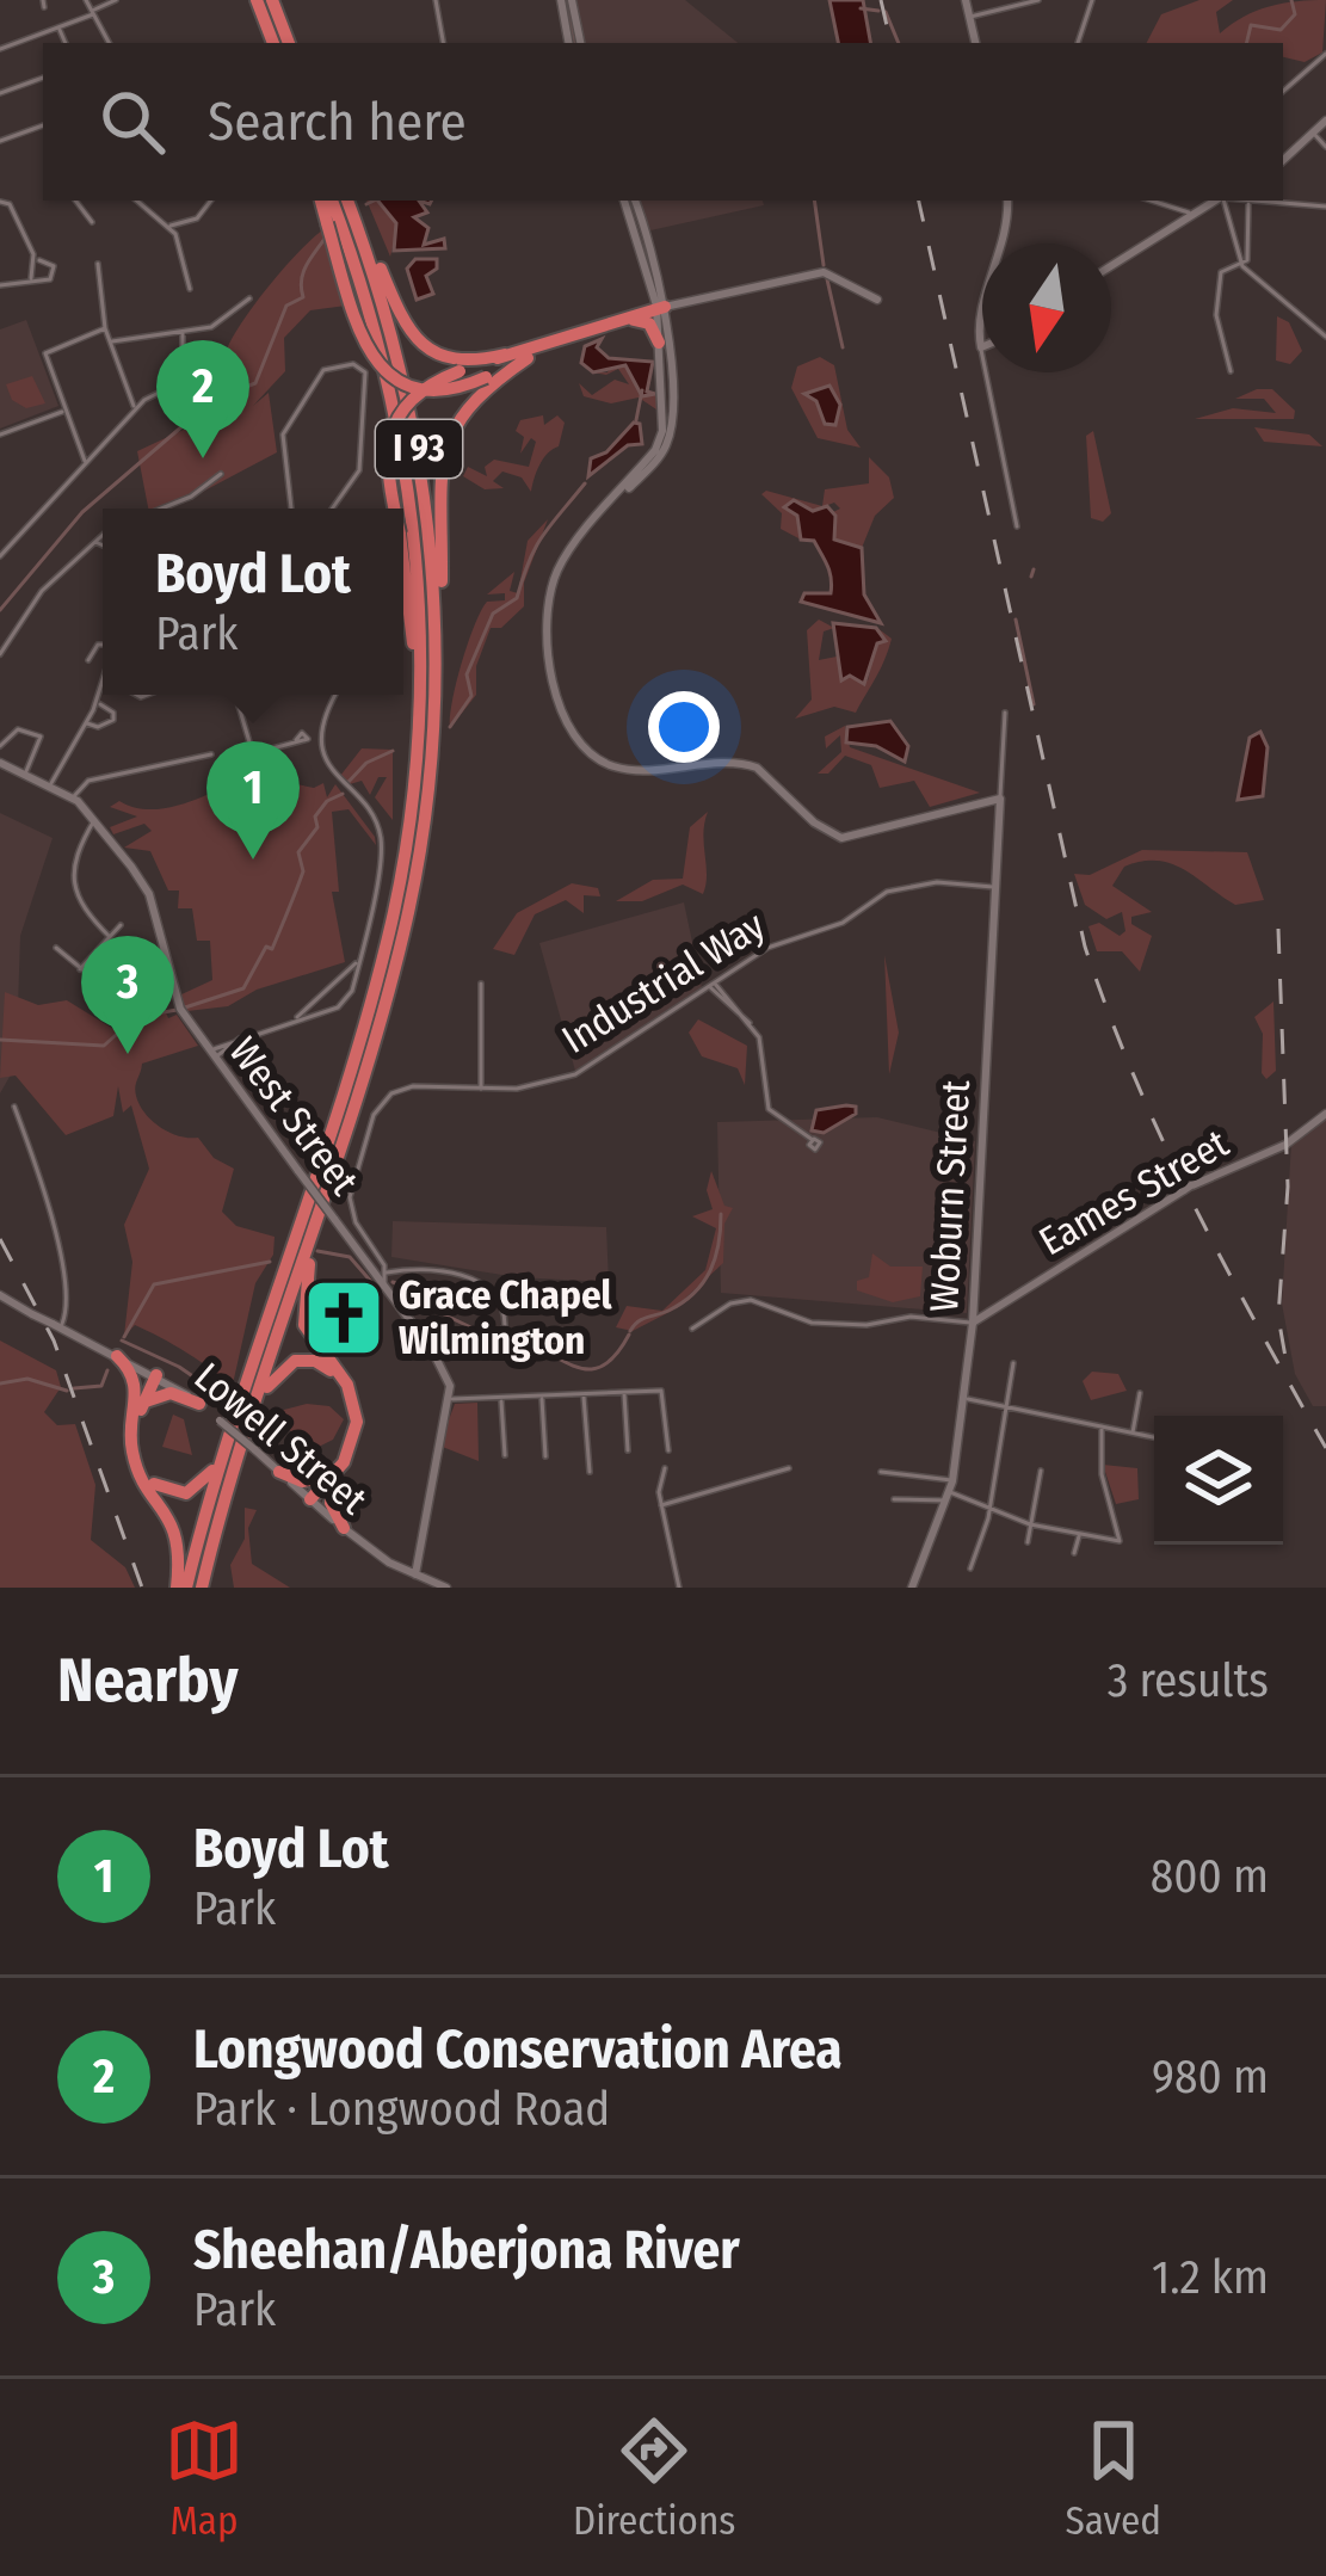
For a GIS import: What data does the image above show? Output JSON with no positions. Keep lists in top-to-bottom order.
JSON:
{
  "streets": {
    "highway": ["I 93"],
    "main road": [
      "West Street",
      "Eames Street",
      "Woburn Street",
      "Lowell Street"
    ],
    "street": ["Industrial Way"]
  },
  "crossings": [
    ["Industrial Way", "Woburn Street"],
    ["Eames Street", "Woburn Street"]
  ],
  "places": {
    "church": ["Grace Chapel Wilmington"]
  },
  "north": "bottom",
  "page": {
    "search": "Search here",
    "pins": ["2", "1", "3"],
    "popup": ["Boyd Lot", "Park"],
    "heading": ["Nearby", "3 results"],
    "list": [
      {
        "mark": "1",
        "name": "Boyd Lot",
        "note": "Park",
        "value": "800 m"
      },
      {
        "mark": "2",
        "name": "Longwood Conservation Area",
        "note": "Park · Longwood Road",
        "value": "980 m"
      },
      {
        "mark": "3",
        "name": "Sheehan/Aberjona River",
        "note": "Park",
        "value": "1.2 km"
      }
    ],
    "nav": ["Map", "Directions", "Saved"]
  }
}
